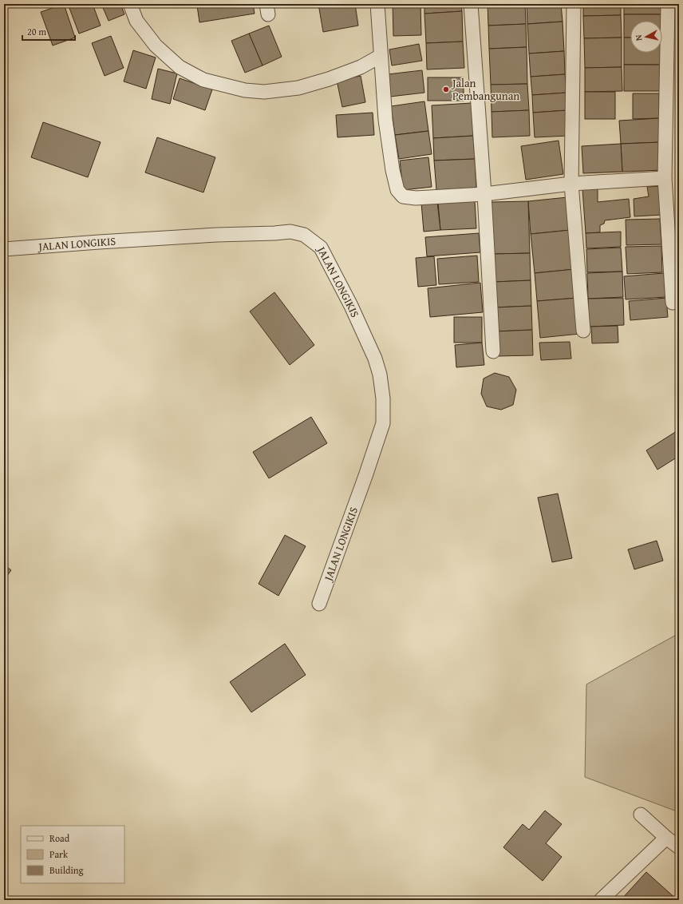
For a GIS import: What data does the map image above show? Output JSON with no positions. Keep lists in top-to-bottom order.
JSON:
{
  "streets": {
    "street": ["JALAN LONGIKIS"]
  },
  "places": ["Jalan Pembangunan"],
  "legend": ["Road", "Park", "Building"],
  "scale_bar": "20 m",
  "north": "left"
}
